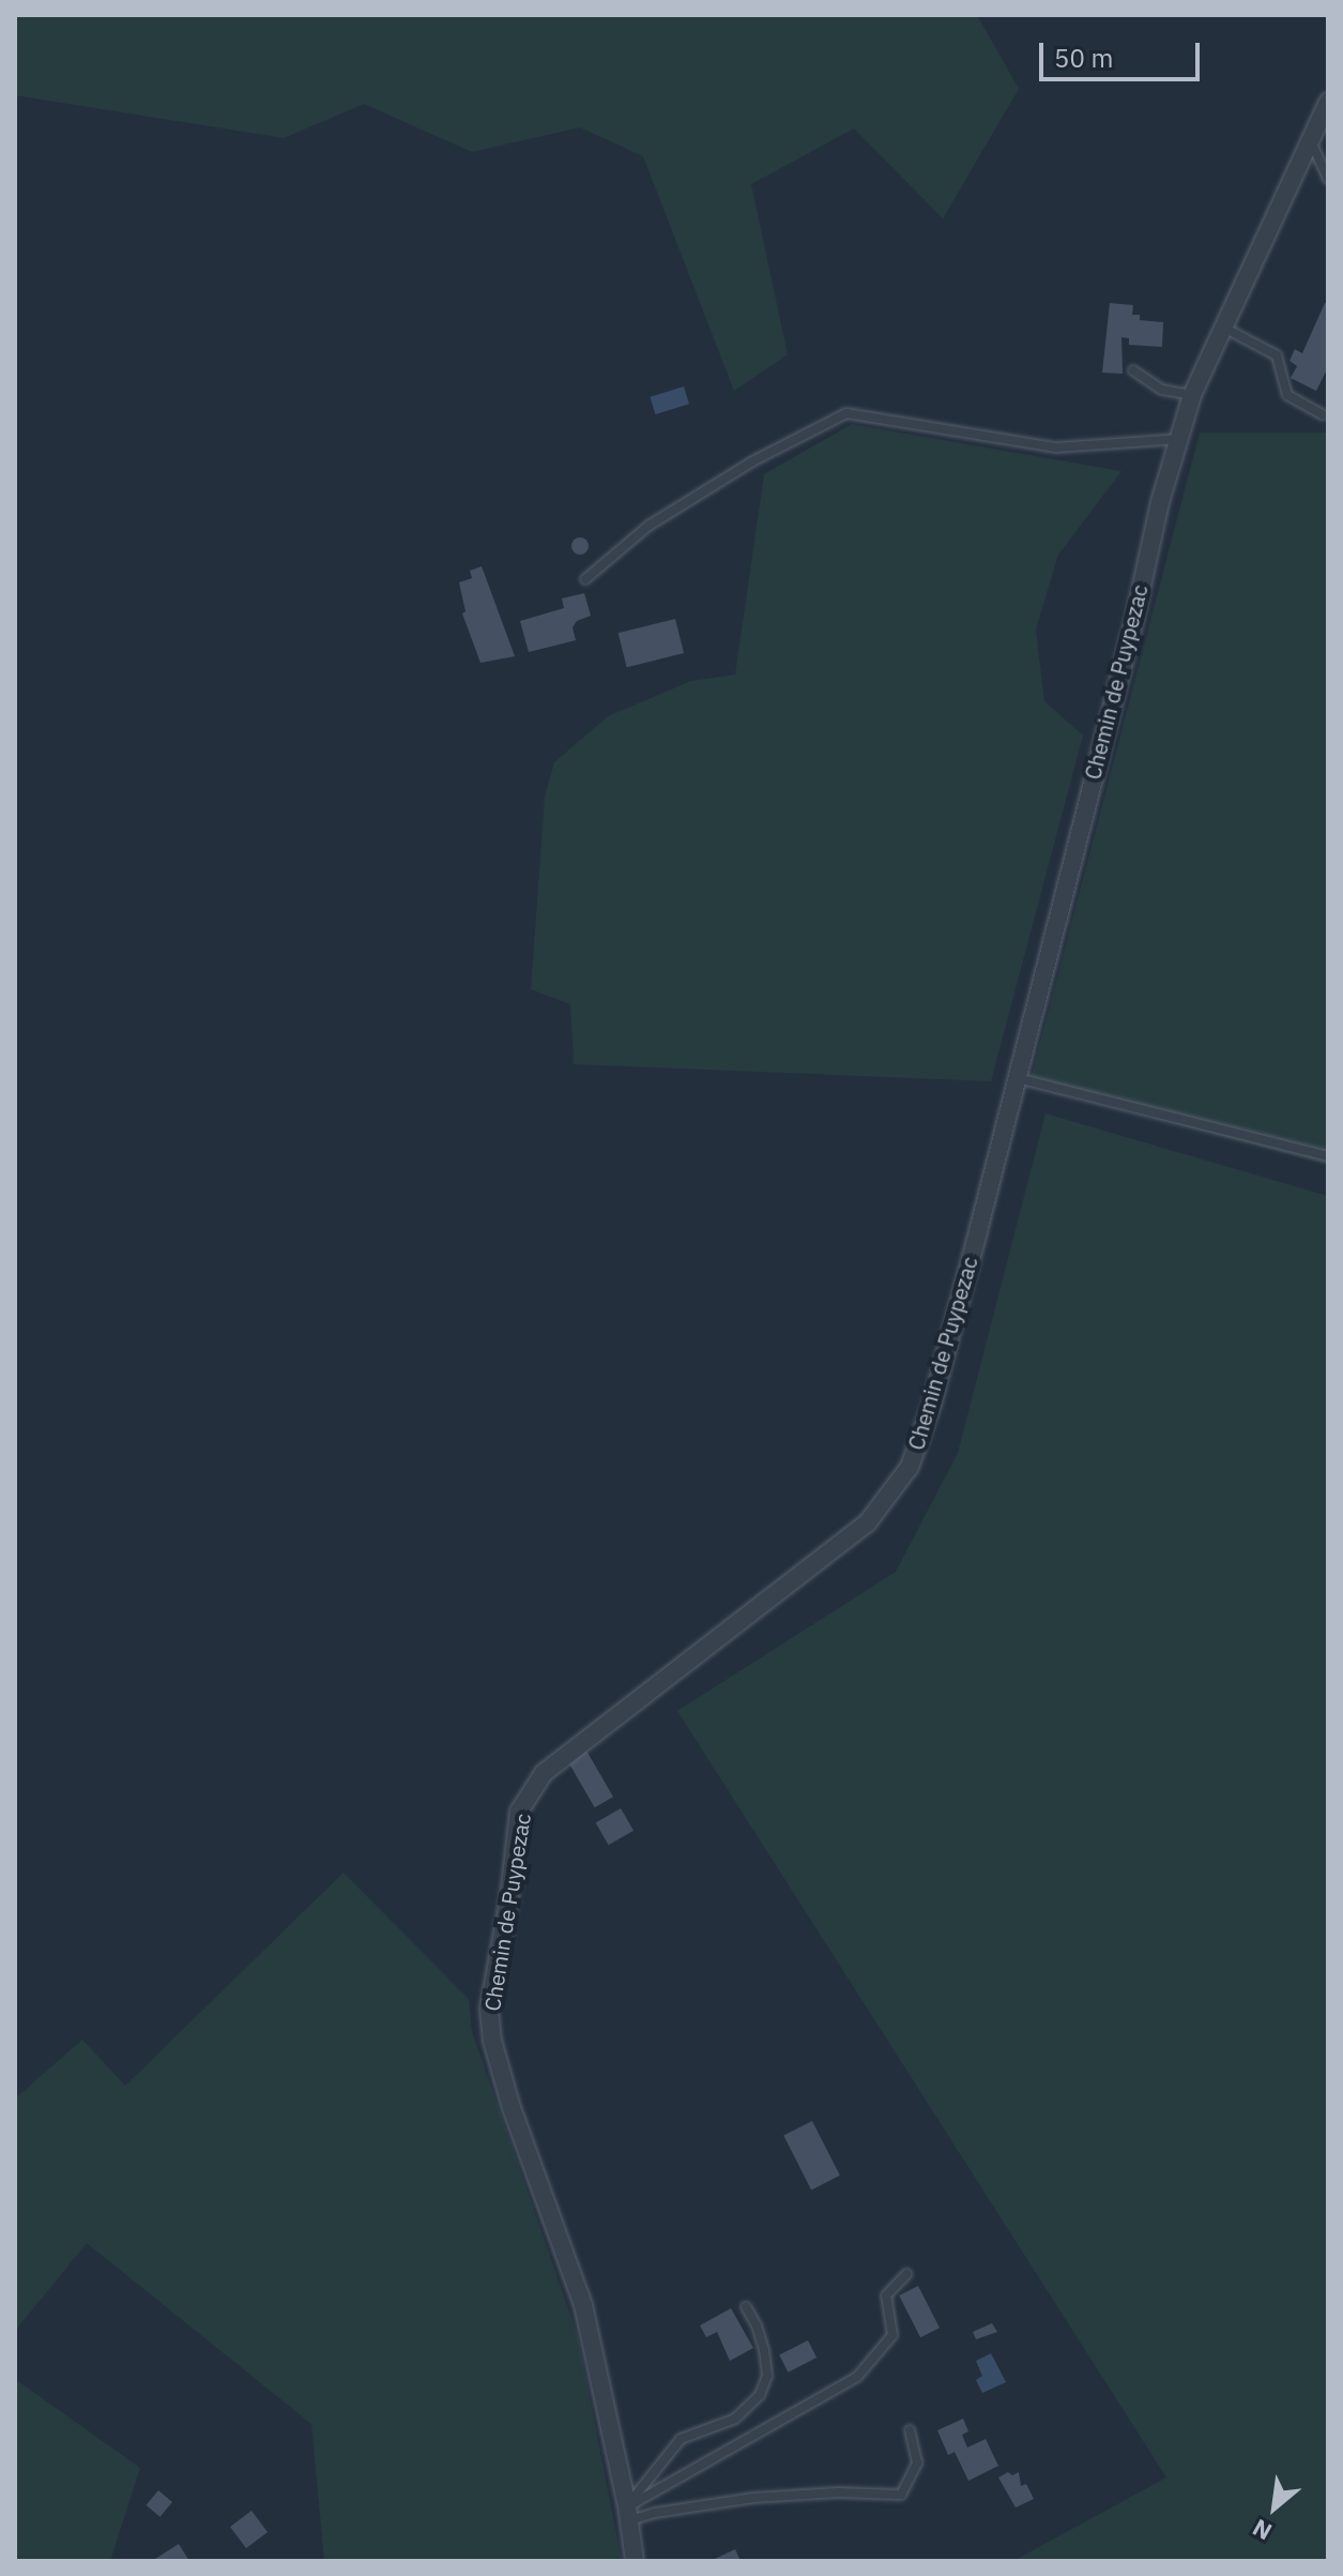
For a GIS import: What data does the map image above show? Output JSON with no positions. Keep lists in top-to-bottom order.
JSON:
{
  "streets": {
    "street": ["Chemin de Puypezac"]
  },
  "scale_bar": "50 m",
  "north": "bottom left"
}
